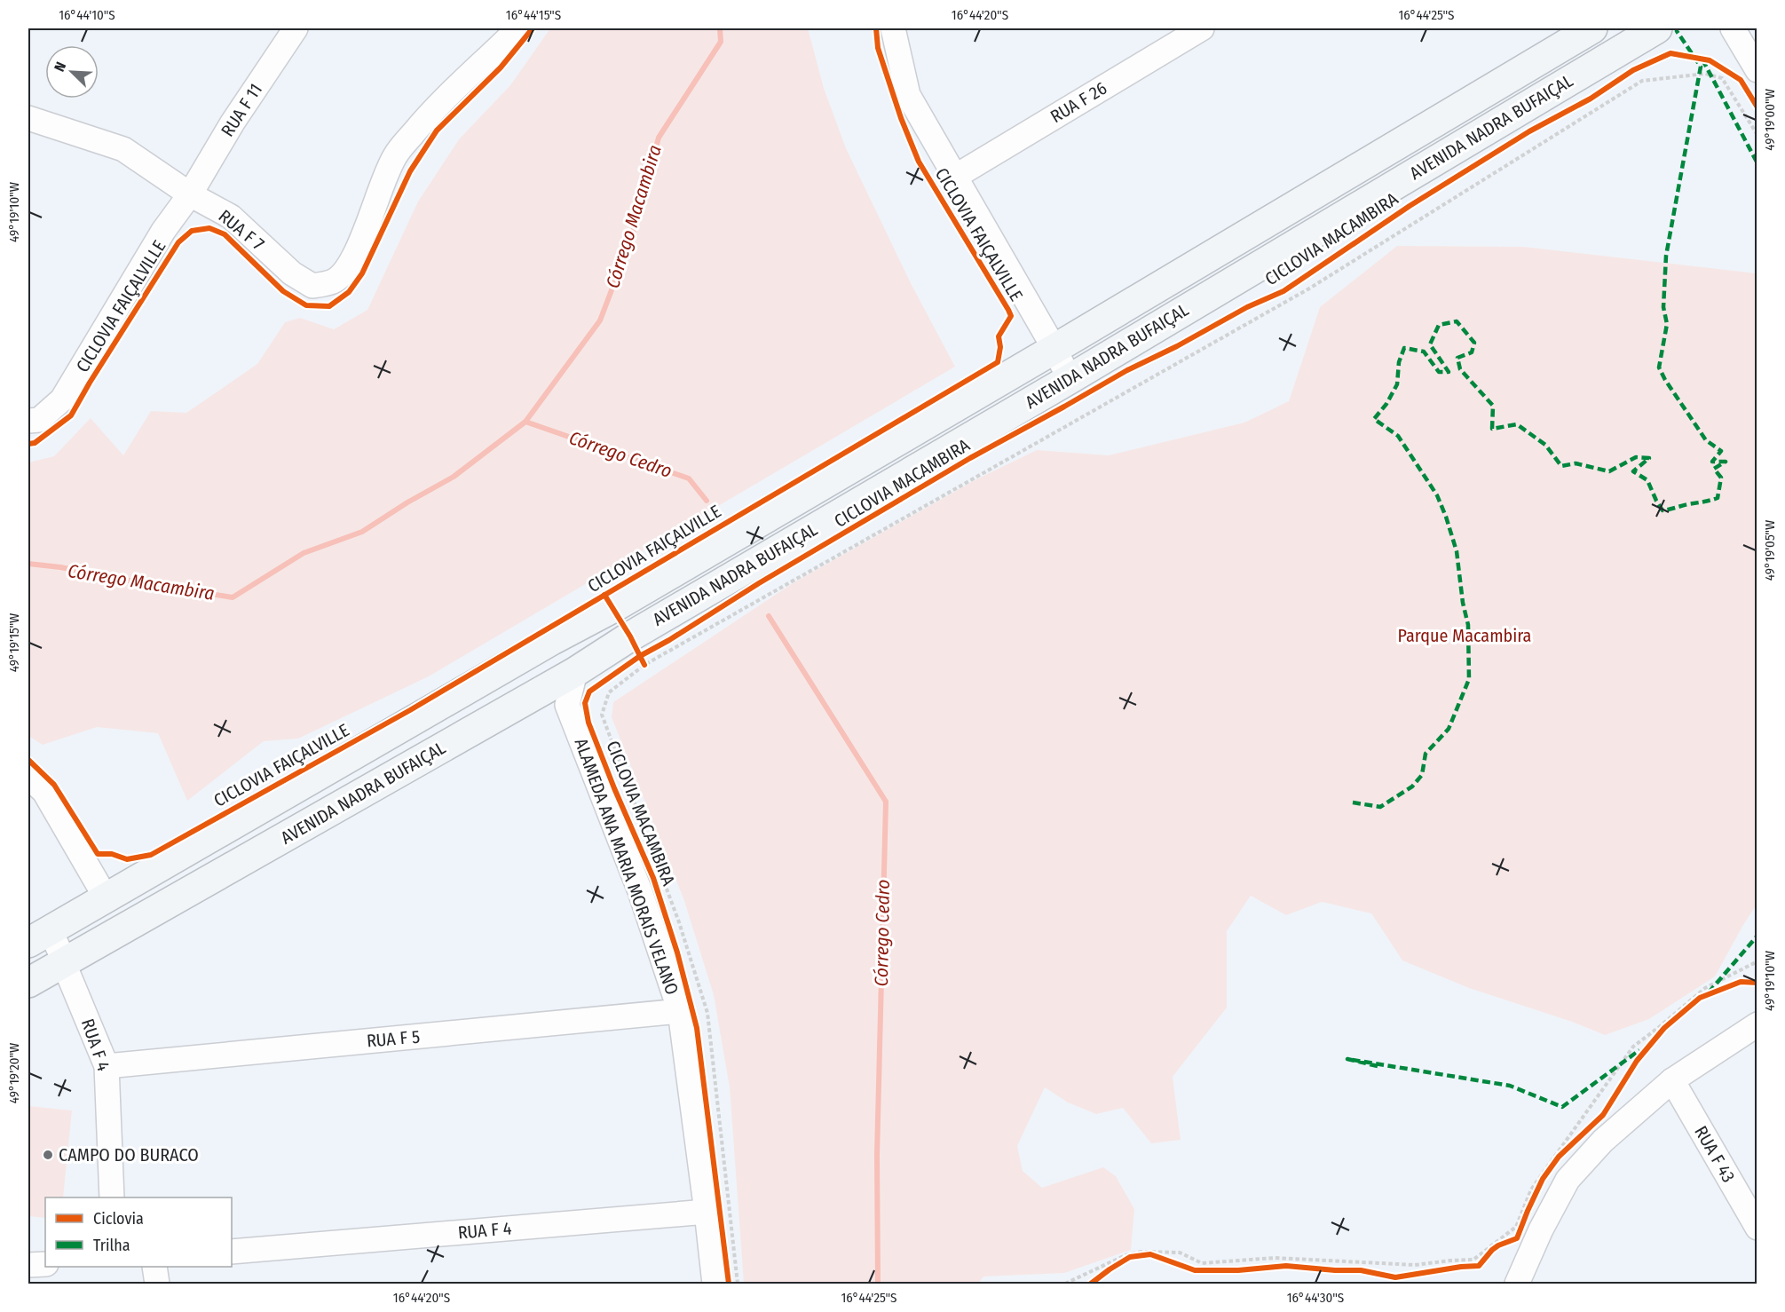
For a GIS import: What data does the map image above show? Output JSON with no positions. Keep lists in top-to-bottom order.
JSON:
{
  "streets": {
    "main road": ["AVENIDA NADRA BUFAIÇAL"],
    "street": [
      "RUA F 26",
      "RUA F 11",
      "RUA F 7",
      "ALAMEDA ANA MARIA MORAIS VELANO",
      "RUA F 5",
      "RUA F 4",
      "RUA F 43"
    ],
    "cycle path": ["CICLOVIA FAIÇALVILLE", "CICLOVIA MACAMBIRA"]
  },
  "crossings": [
    ["RUA F 11", "RUA F 7"],
    ["AVENIDA NADRA BUFAIÇAL", "ALAMEDA ANA MARIA MORAIS VELANO"],
    ["AVENIDA NADRA BUFAIÇAL", "RUA F 4"],
    ["ALAMEDA ANA MARIA MORAIS VELANO", "RUA F 5"],
    ["ALAMEDA ANA MARIA MORAIS VELANO", "RUA F 4"],
    ["RUA F 5", "RUA F 4"]
  ],
  "water": ["Córrego Macambira", "Córrego Cedro"],
  "parks": ["Parque Macambira"],
  "places": ["CAMPO DO BURACO"],
  "legend": ["Ciclovia", "Trilha"],
  "north": "top left",
  "coordinates": [
    "16°44'10\"S",
    "16°44'15\"S",
    "16°44'20\"S",
    "16°44'25\"S",
    "49°19'00\"W",
    "49°19'10\"W",
    "49°19'05\"W",
    "49°19'15\"W",
    "49°19'20\"W",
    "16°44'30\"S"
  ]
}
